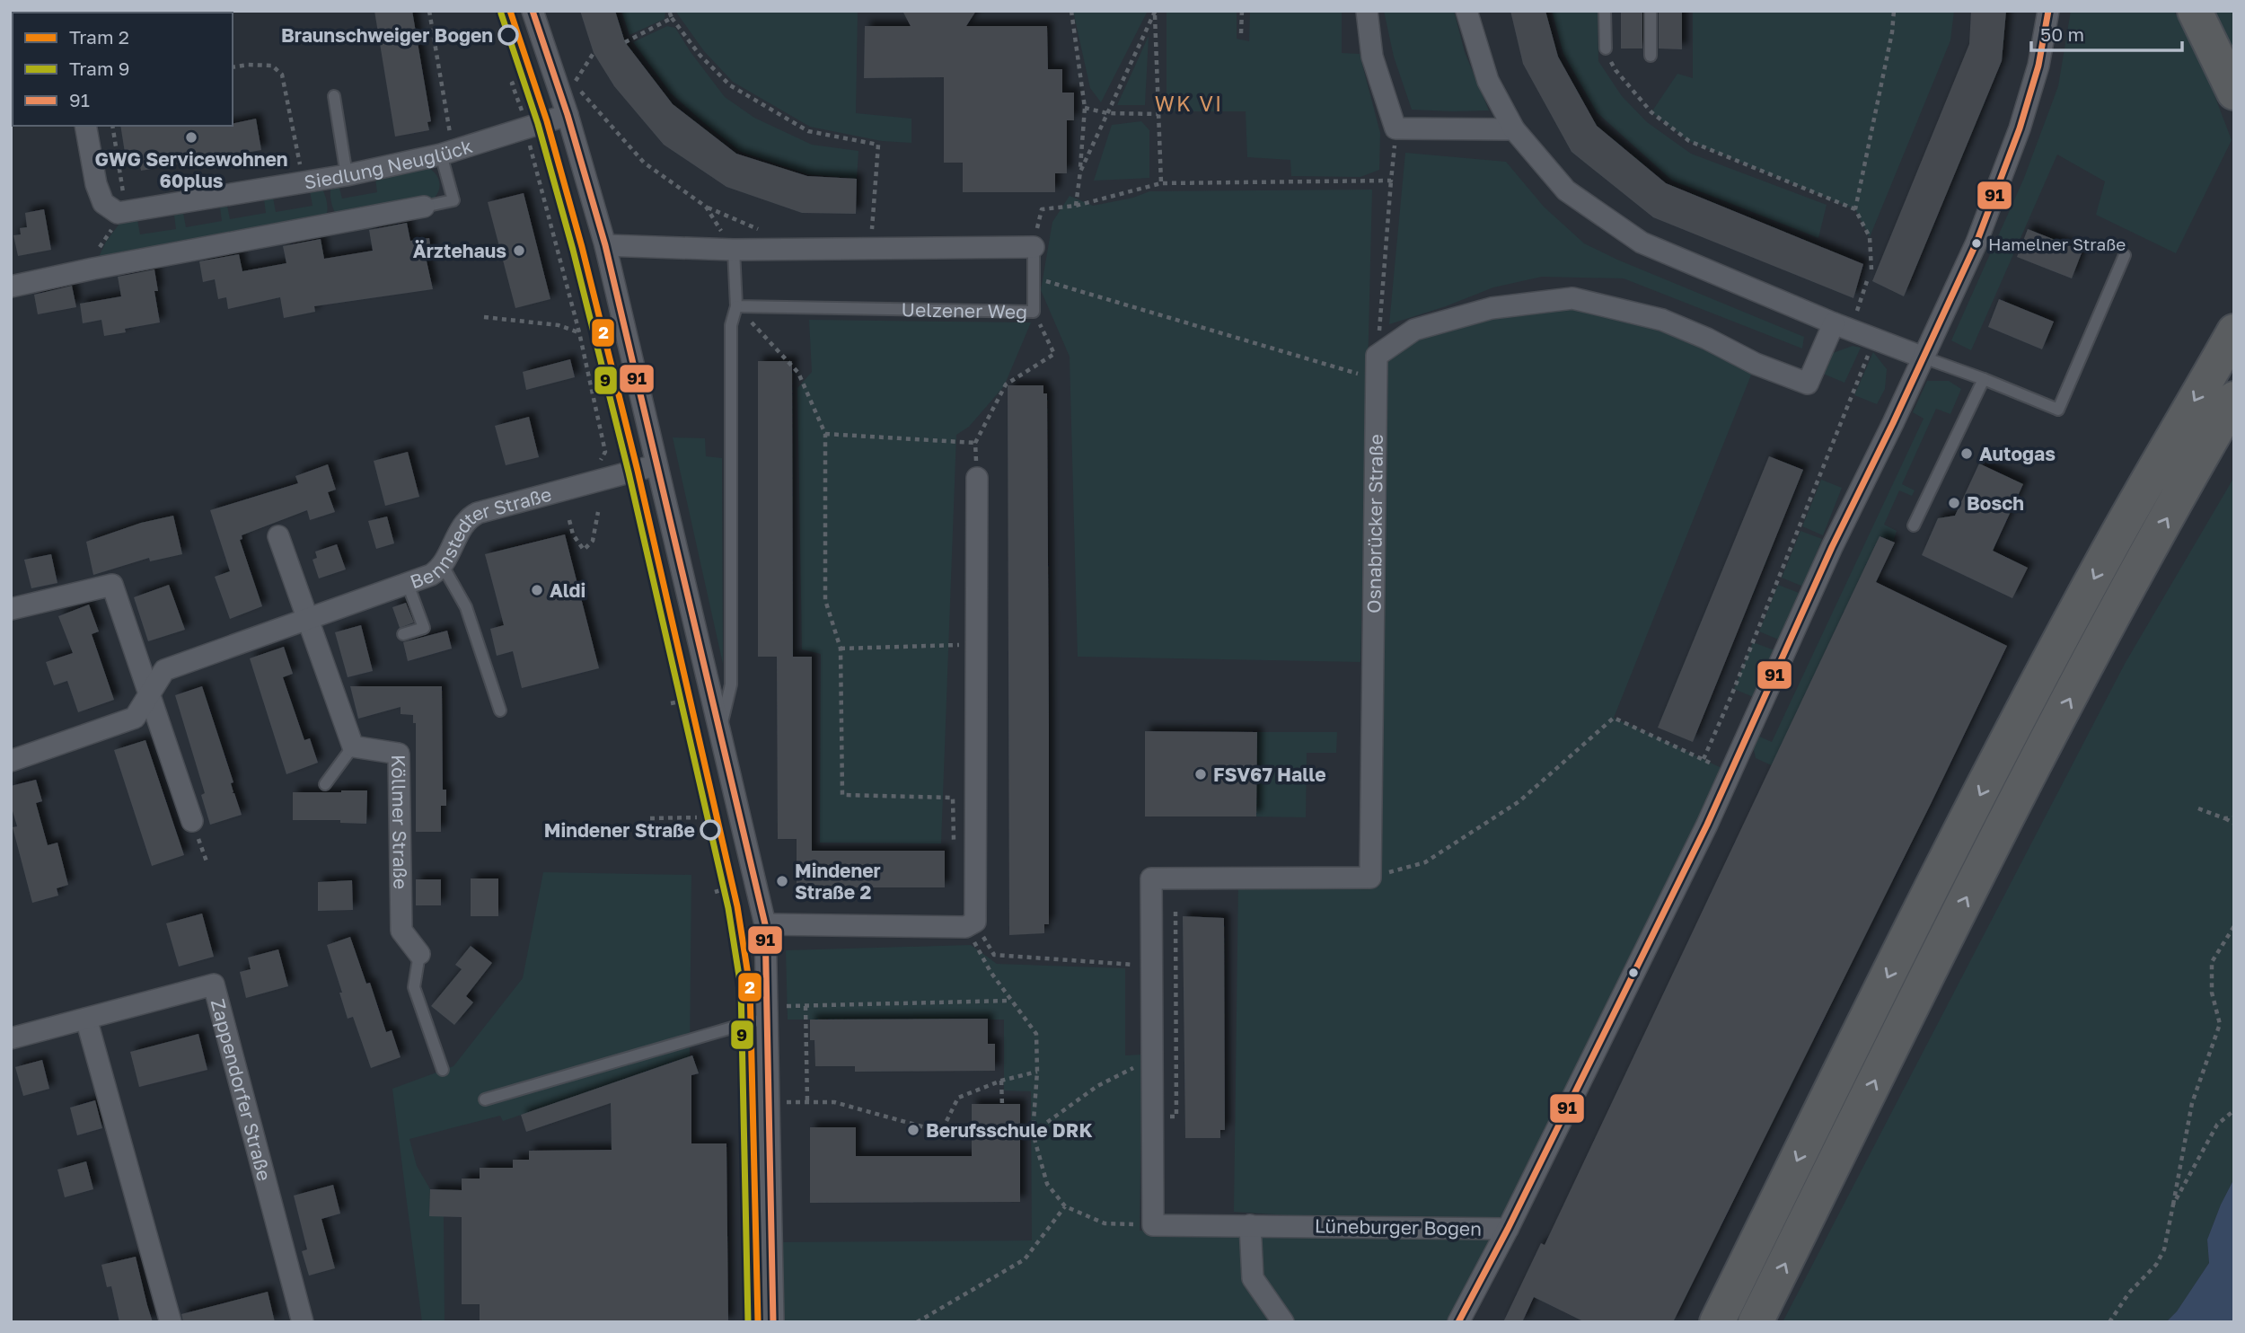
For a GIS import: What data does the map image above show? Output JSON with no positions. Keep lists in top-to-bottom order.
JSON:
{
  "streets": {
    "street": [
      "Siedlung Neuglück",
      "Osnabrücker Straße",
      "Bennstedter Straße",
      "Köllmer Straße",
      "Zappendorfer Straße",
      "Lüneburger Bogen"
    ],
    "lane": ["Uelzener Weg"]
  },
  "districts": ["WK VI"],
  "places": [
    "Braunschweiger Bogen",
    "GWG Servicewohnen 60plus",
    "Hamelner Straße",
    "Ärztehaus",
    "Autogas",
    "Bosch",
    "Aldi",
    "FSV67 Halle",
    "Mindener Straße",
    "Mindener Straße 2",
    "Berufsschule DRK"
  ],
  "lines": ["tram line 2", "transit line 91", "tram line 9"],
  "legend": ["Tram 2", "Tram 9", "91"],
  "scale_bar": "50 m"
}
